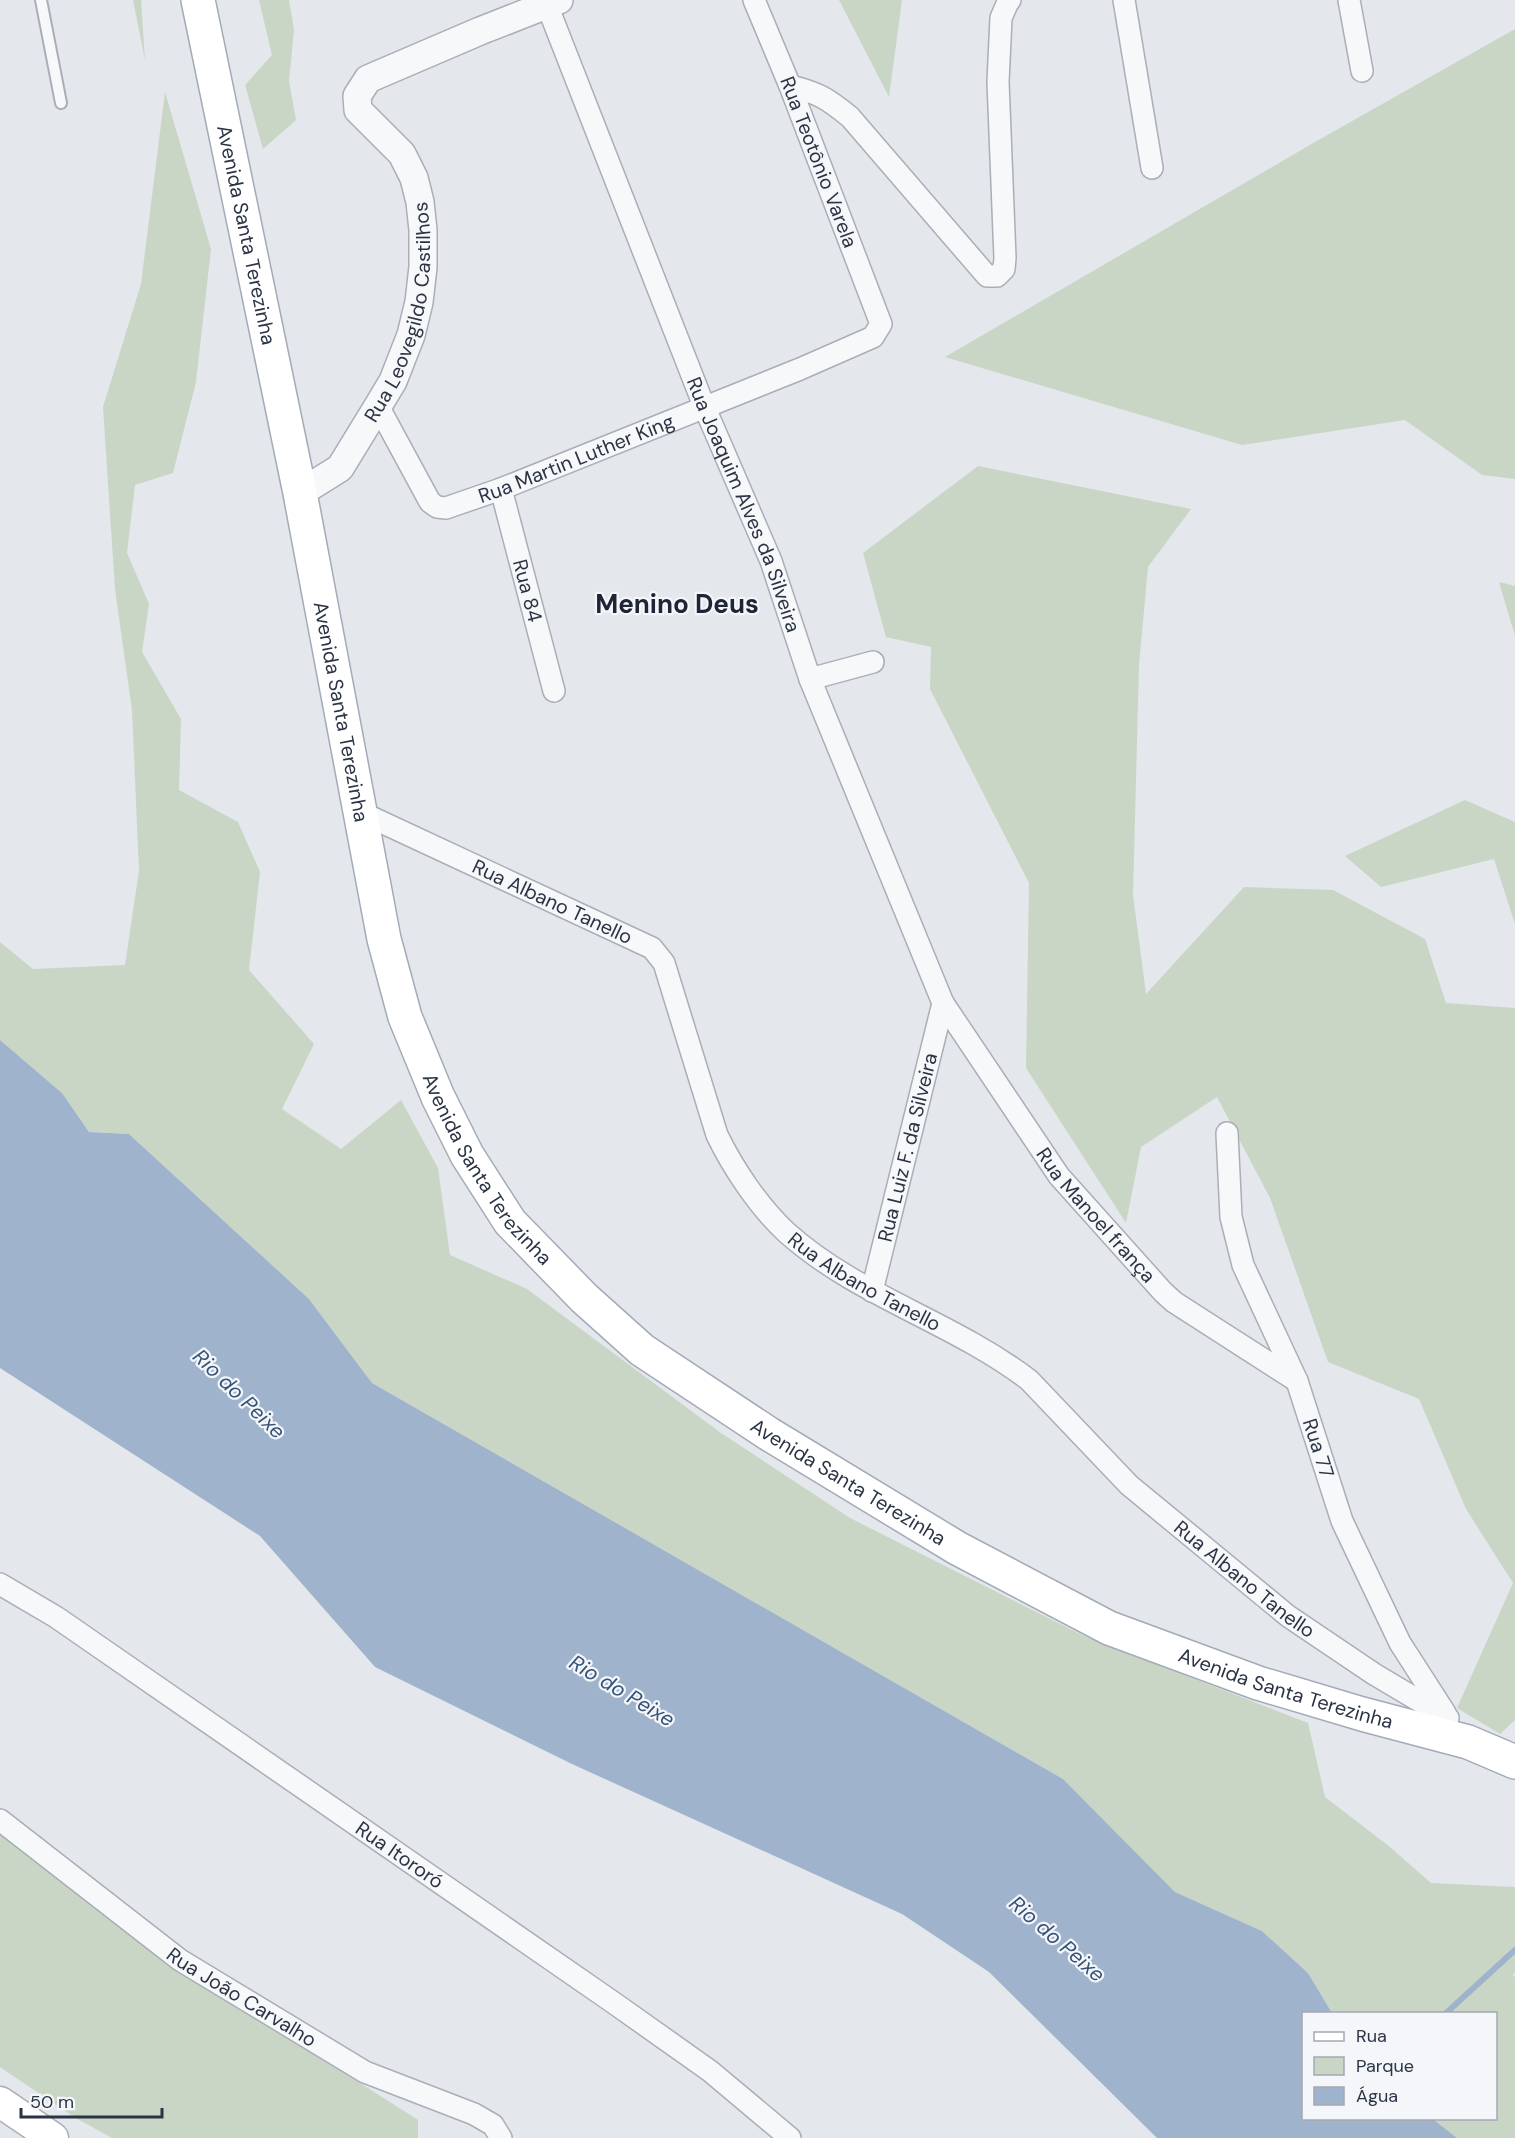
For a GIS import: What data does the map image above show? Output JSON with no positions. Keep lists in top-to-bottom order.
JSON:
{
  "streets": {
    "main road": ["Avenida Santa Terezinha"],
    "street": [
      "Rua Teotônio Varela",
      "Rua Leovegildo Castilhos",
      "Rua Martin Luther King",
      "Rua Joaquim Alves da Silveira",
      "Rua 84",
      "Rua Albano Tanello",
      "Rua Luiz F. da Silveira",
      "Rua Manoel frança",
      "Rua 77",
      "Rua Itororó",
      "Rua João Carvalho"
    ]
  },
  "crossings": [
    ["Rua Teotônio Varela", "Rua Martin Luther King"],
    ["Avenida Santa Terezinha", "Rua Leovegildo Castilhos"],
    ["Avenida Santa Terezinha", "Rua Albano Tanello"],
    ["Avenida Santa Terezinha", "Rua 77"],
    ["Rua Leovegildo Castilhos", "Rua Martin Luther King"],
    ["Rua Leovegildo Castilhos", "Rua Joaquim Alves da Silveira"],
    ["Rua Martin Luther King", "Rua Joaquim Alves da Silveira"],
    ["Rua Martin Luther King", "Rua 84"],
    ["Rua Joaquim Alves da Silveira", "Rua Luiz F. da Silveira"],
    ["Rua Joaquim Alves da Silveira", "Rua Manoel frança"],
    ["Rua Albano Tanello", "Rua Luiz F. da Silveira"],
    ["Rua Albano Tanello", "Rua 77"],
    ["Rua Luiz F. da Silveira", "Rua Manoel frança"],
    ["Rua Manoel frança", "Rua 77"]
  ],
  "districts": ["Menino Deus"],
  "water": ["Rio do Peixe"],
  "legend": ["Rua", "Parque", "Água"],
  "scale_bar": "50 m"
}
